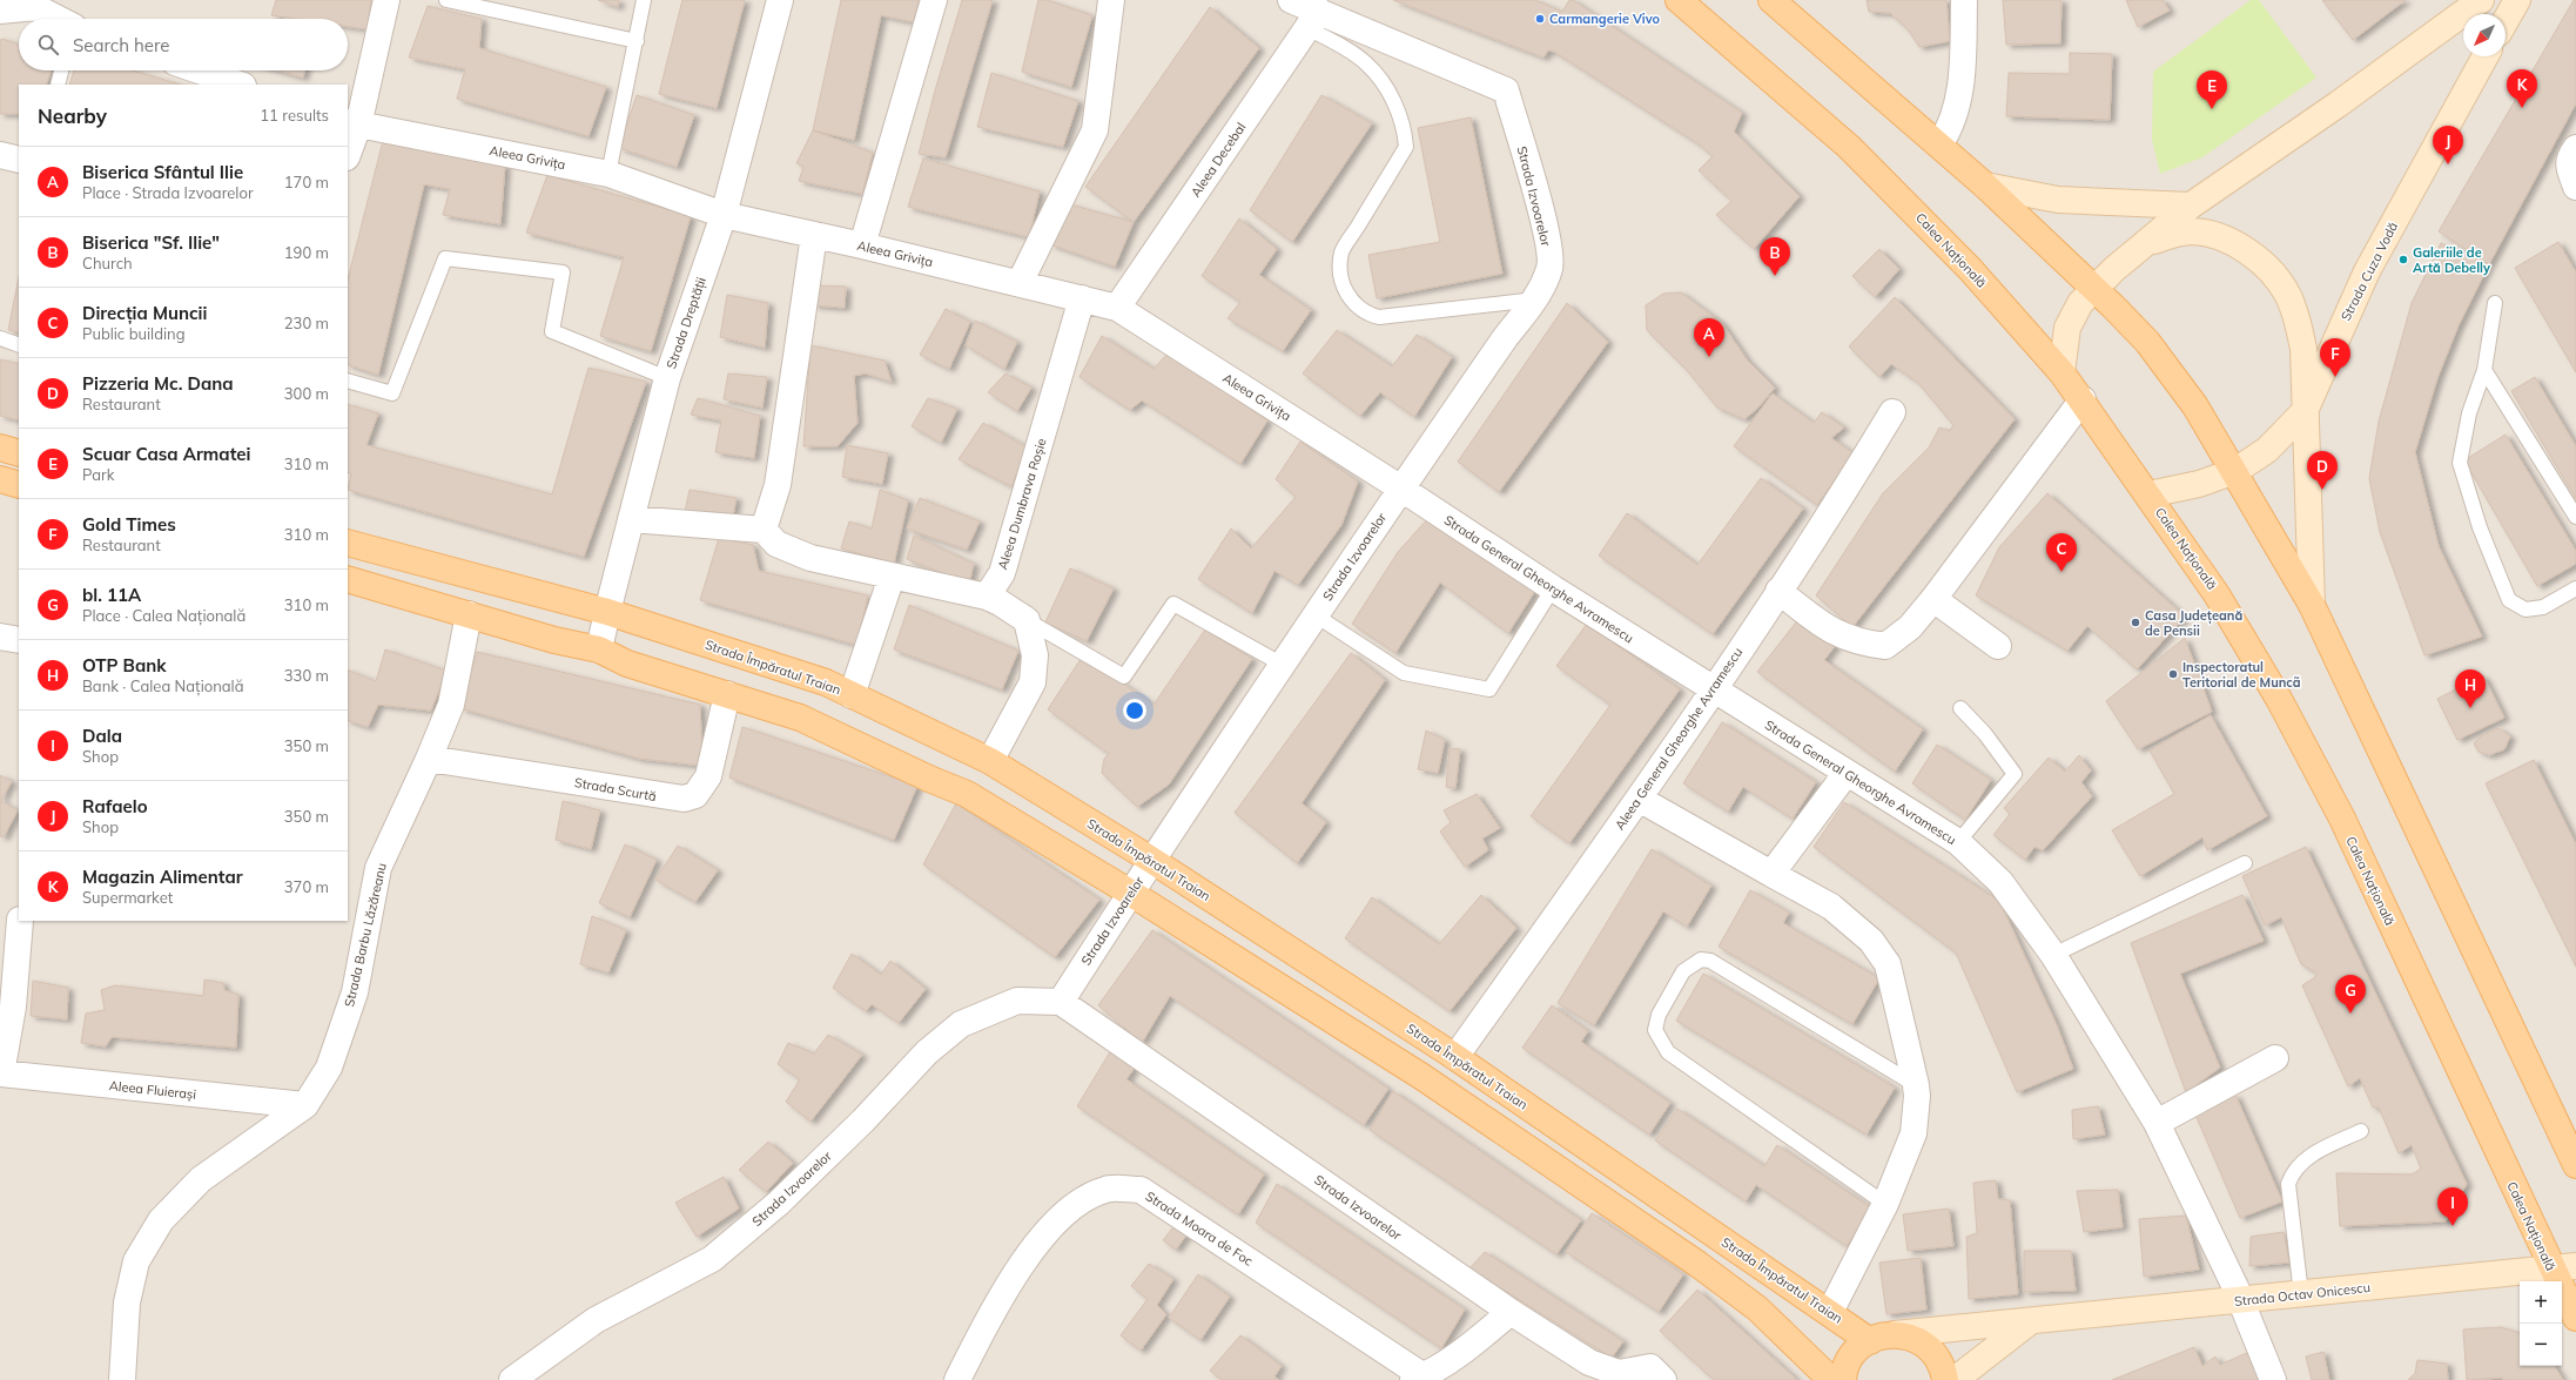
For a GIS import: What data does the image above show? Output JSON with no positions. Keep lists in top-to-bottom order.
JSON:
{
  "streets": {
    "main road": ["Calea Națională", "Strada Împăratul Traian"],
    "street": [
      "Aleea Grivița",
      "Aleea Decebal",
      "Strada Izvoarelor",
      "Strada Cuza Vodă",
      "Strada Dreptății",
      "Aleea Dumbrava Roșie",
      "Strada General Gheorghe Avramescu",
      "Aleea General Gheorghe Avramescu",
      "Strada Scurtă",
      "Strada Barbu Lăzăreanu",
      "Aleea Fluierași",
      "Strada Moara de Foc",
      "Strada Octav Onicescu"
    ]
  },
  "crossings": [
    ["Aleea Grivița", "Aleea Decebal"],
    ["Aleea Grivița", "Strada Izvoarelor"],
    ["Aleea Grivița", "Strada Dreptății"],
    ["Aleea Grivița", "Aleea Dumbrava Roșie"],
    ["Aleea Grivița", "Strada General Gheorghe Avramescu"],
    ["Aleea Decebal", "Strada Izvoarelor"],
    ["Strada Izvoarelor", "Strada General Gheorghe Avramescu"],
    ["Strada Izvoarelor", "Strada Împăratul Traian"],
    ["Calea Națională", "Strada Cuza Vodă"],
    ["Calea Națională", "Strada Octav Onicescu"],
    ["Strada Dreptății", "Strada Împăratul Traian"],
    ["Strada General Gheorghe Avramescu", "Aleea General Gheorghe Avramescu"],
    ["Strada General Gheorghe Avramescu", "Strada Octav Onicescu"],
    ["Strada Împăratul Traian", "Aleea General Gheorghe Avramescu"],
    ["Strada Scurtă", "Strada Barbu Lăzăreanu"],
    ["Strada Barbu Lăzăreanu", "Aleea Fluierași"]
  ],
  "places": [
    "Carmangerie Vivo",
    "Galeriile de Artă Debelly",
    "Casa Județeană de Pensii",
    "Inspectoratul Teritorial de Muncã"
  ],
  "north": "bottom left",
  "page": {
    "search": "Search here",
    "pins": [
      "K",
      "E",
      "J",
      "B",
      "A",
      "F",
      "D",
      "C",
      "H",
      "G",
      "I"
    ],
    "heading": ["Nearby", "11 results"],
    "list": [
      {
        "mark": "A",
        "name": "Biserica Sfântul Ilie",
        "note": "Place · Strada Izvoarelor",
        "value": "170 m"
      },
      {
        "mark": "B",
        "name": "Biserica \"Sf. Ilie\"",
        "note": "Church",
        "value": "190 m"
      },
      {
        "mark": "C",
        "name": "Direcția Muncii",
        "note": "Public building",
        "value": "230 m"
      },
      {
        "mark": "D",
        "name": "Pizzeria Mc. Dana",
        "note": "Restaurant",
        "value": "300 m"
      },
      {
        "mark": "E",
        "name": "Scuar Casa Armatei",
        "note": "Park",
        "value": "310 m"
      },
      {
        "mark": "F",
        "name": "Gold Times",
        "note": "Restaurant",
        "value": "310 m"
      },
      {
        "mark": "G",
        "name": "bl. 11A",
        "note": "Place · Calea Națională",
        "value": "310 m"
      },
      {
        "mark": "H",
        "name": "OTP Bank",
        "note": "Bank · Calea Națională",
        "value": "330 m"
      },
      {
        "mark": "I",
        "name": "Dala",
        "note": "Shop",
        "value": "350 m"
      },
      {
        "mark": "J",
        "name": "Rafaelo",
        "note": "Shop",
        "value": "350 m"
      },
      {
        "mark": "K",
        "name": "Magazin Alimentar",
        "note": "Supermarket",
        "value": "370 m"
      }
    ],
    "map_buttons": ["+", "−"]
  }
}
